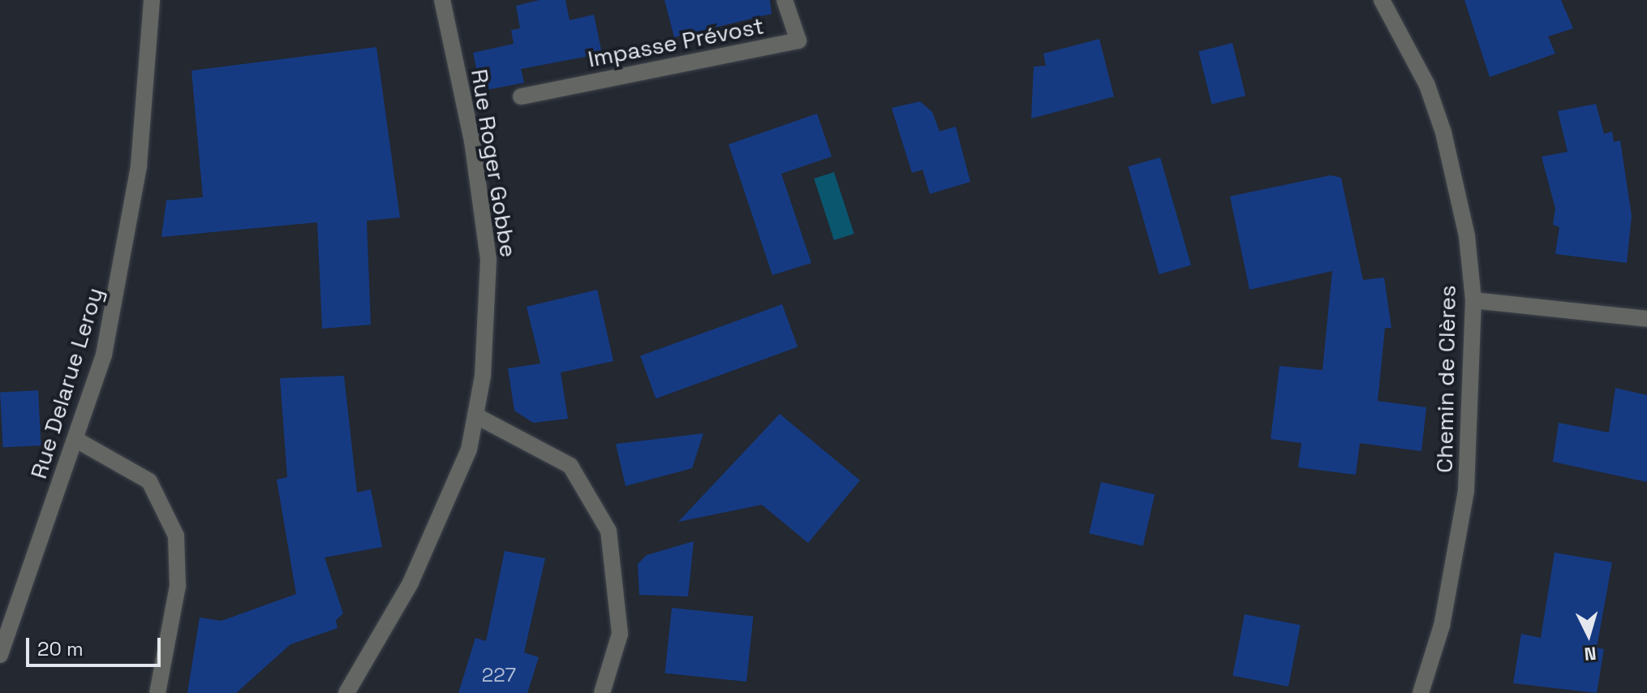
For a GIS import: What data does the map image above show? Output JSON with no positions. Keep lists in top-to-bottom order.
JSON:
{
  "streets": {
    "street": [
      "Impasse Prévost",
      "Rue Roger Gobbe",
      "Chemin de Clères",
      "Rue Delarue Leroy"
    ]
  },
  "house_numbers": ["227"],
  "scale_bar": "20 m",
  "north": "bottom"
}
